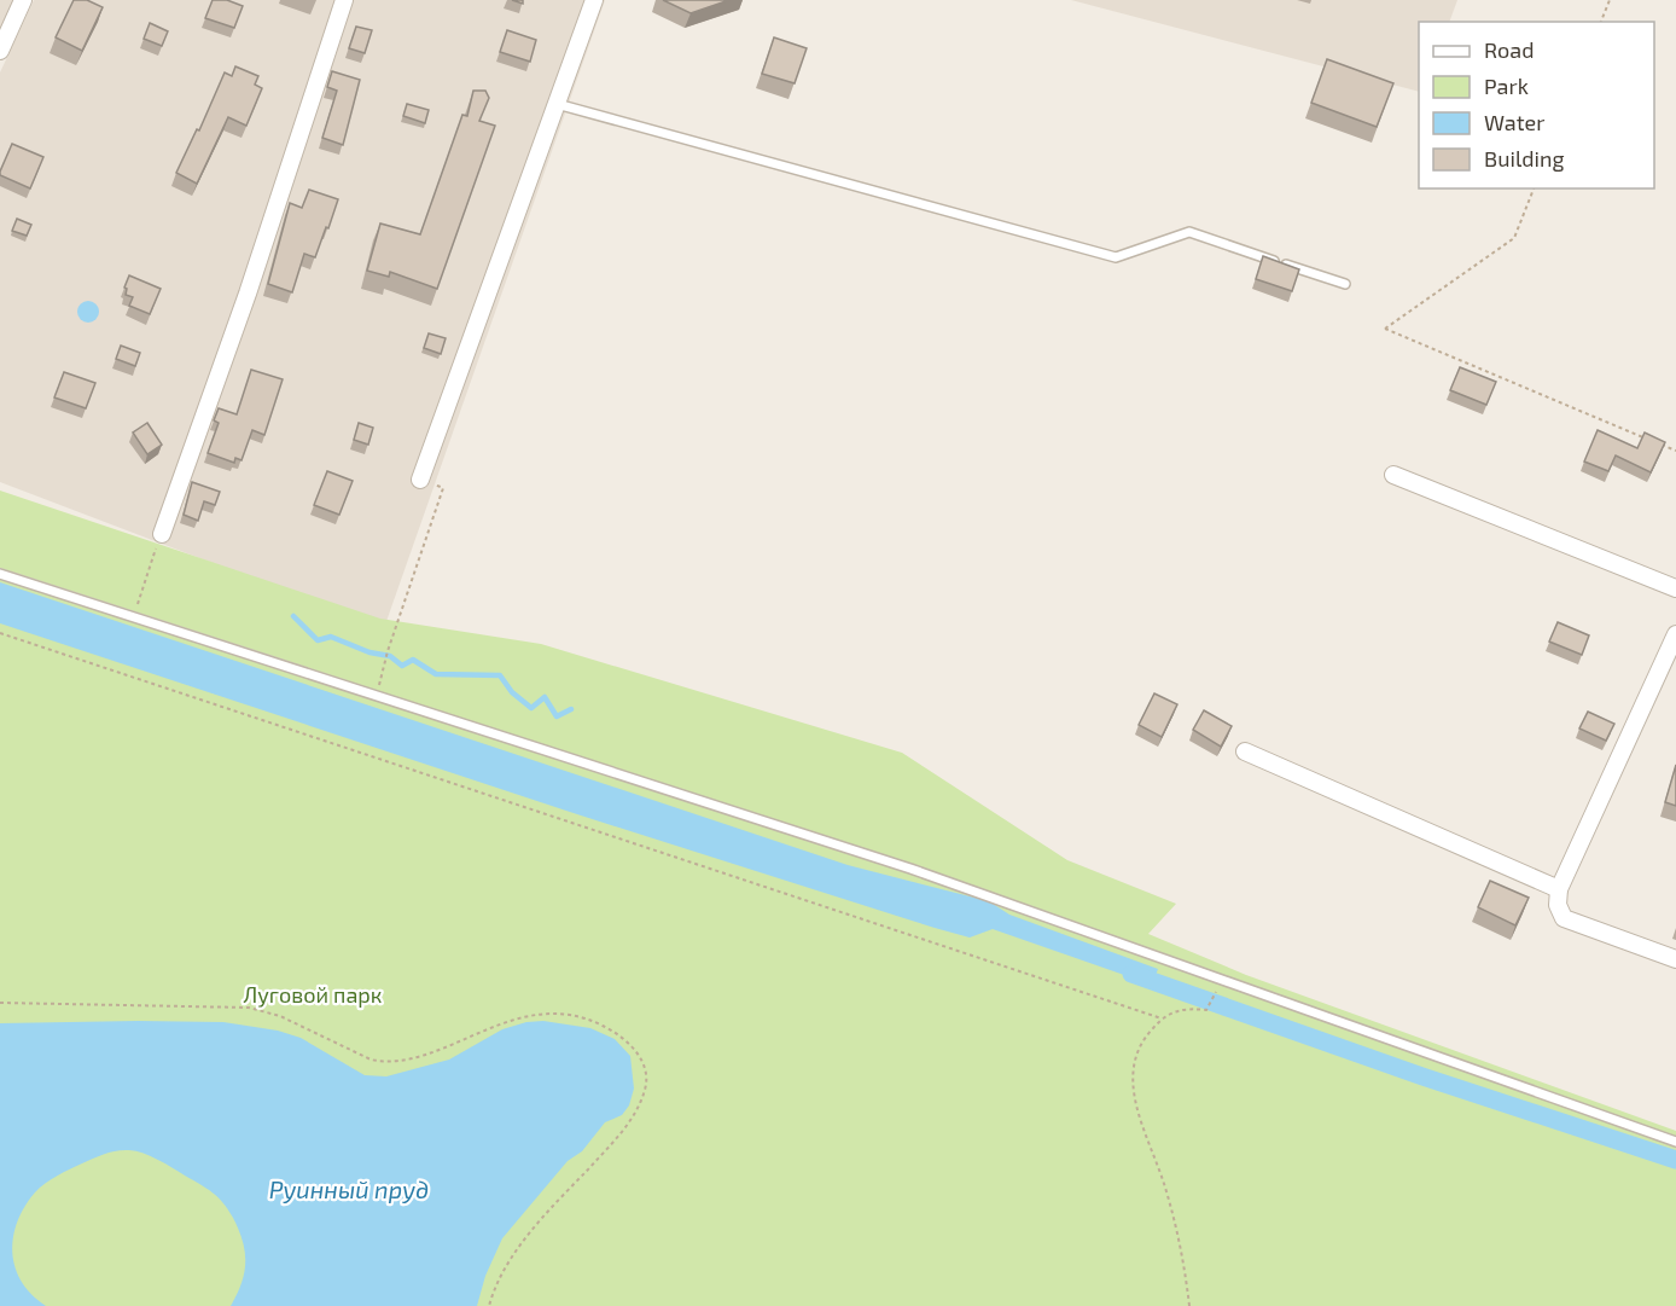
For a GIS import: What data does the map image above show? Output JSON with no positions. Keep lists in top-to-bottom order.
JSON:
{
  "water": ["Руинный пруд"],
  "parks": ["Луговой парк"],
  "legend": [
    "Road",
    "Park",
    "Water",
    "Building"
  ]
}
